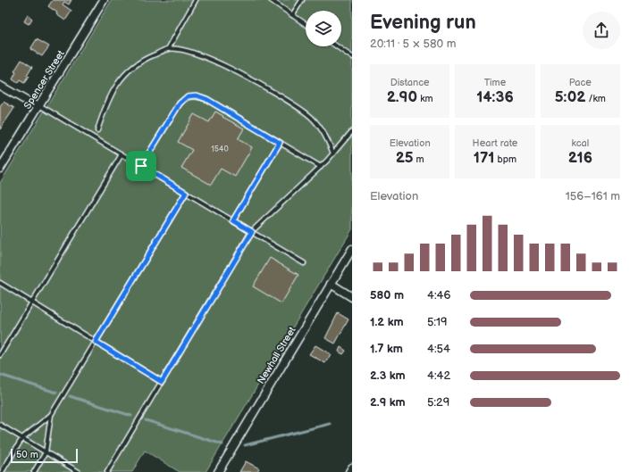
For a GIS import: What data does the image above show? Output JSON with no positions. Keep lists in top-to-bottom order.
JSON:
{
  "streets": {
    "street": ["Spencer Street", "Newhall Street"]
  },
  "house_numbers": ["1540"],
  "scale_bar": "50 m",
  "page": {
    "heading": ["Evening run", "20:11 · 5 × 580 m"],
    "stats": [
      ["Distance", "2.90 km"],
      ["Time", "14:36"],
      ["Pace", "5:02 /km"],
      ["Elevation", "25 m"],
      ["Heart rate", "171 bpm"],
      ["kcal", "216"]
    ],
    "chart": ["Elevation", "156–161 m"],
    "list": [
      {
        "name": "580 m",
        "note": "4:46"
      },
      {
        "name": "1.2 km",
        "note": "5:19"
      },
      {
        "name": "1.7 km",
        "note": "4:54"
      },
      {
        "name": "2.3 km",
        "note": "4:42"
      },
      {
        "name": "2.9 km",
        "note": "5:29"
      }
    ],
    "scale": "50 m"
  }
}
